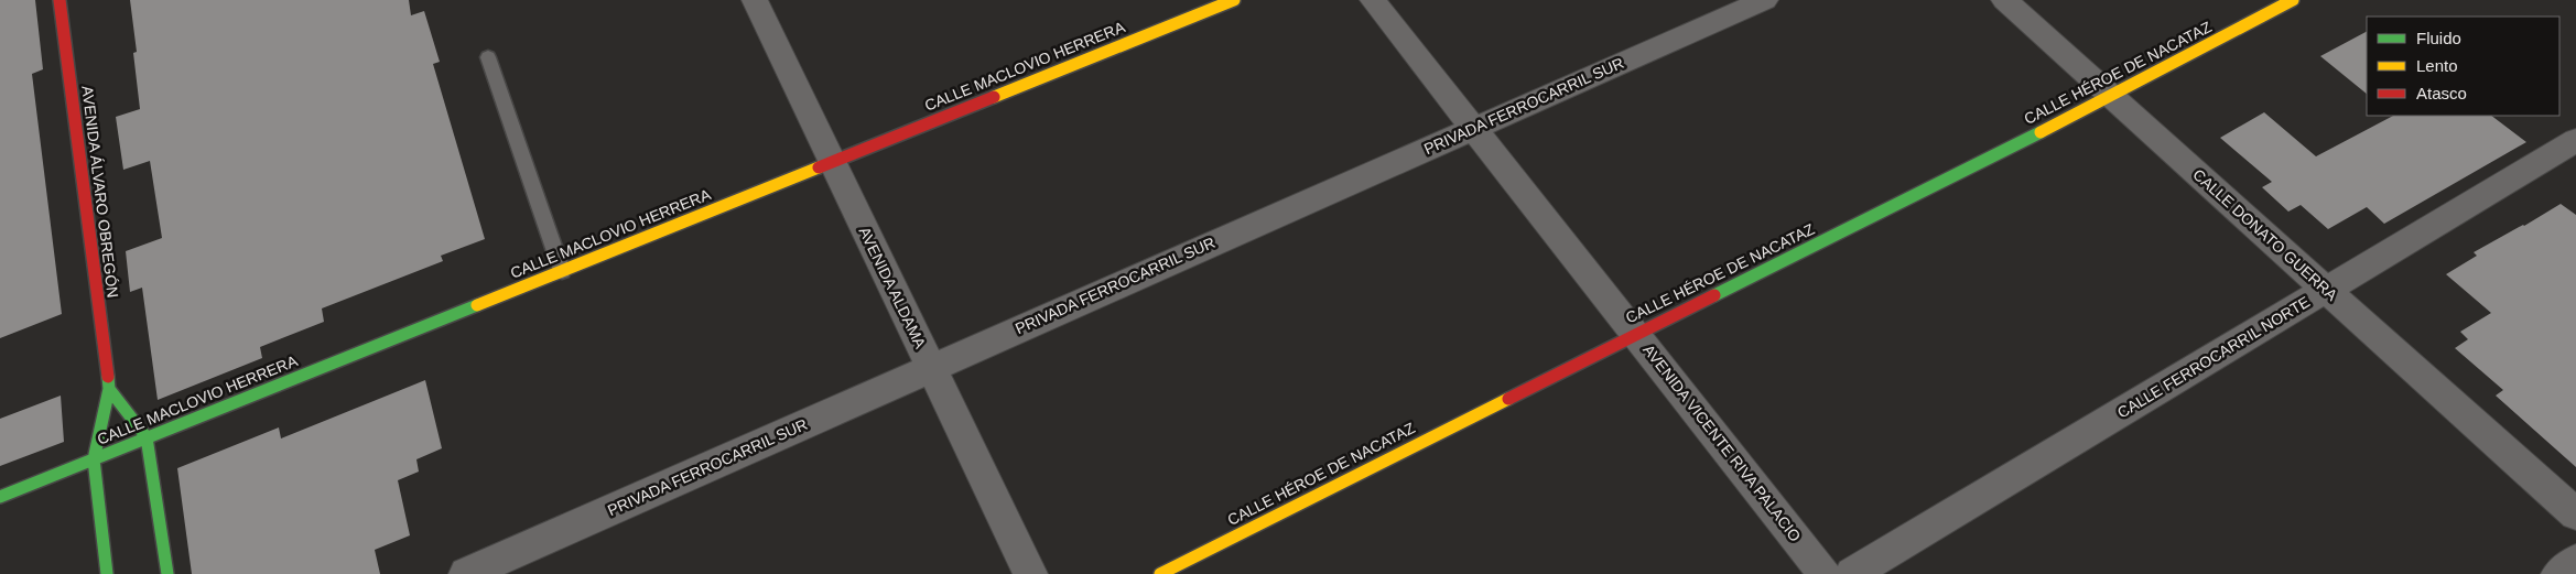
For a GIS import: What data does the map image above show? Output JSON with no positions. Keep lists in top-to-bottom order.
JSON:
{
  "streets": {
    "street": [
      "CALLE MACLOVIO HERRERA",
      "CALLE HÉROE DE NACATAZ",
      "PRIVADA FERROCARRIL SUR",
      "AVENIDA ÁLVARO OBREGÓN",
      "CALLE DONATO GUERRA",
      "AVENIDA ALDAMA",
      "CALLE FERROCARRIL NORTE",
      "AVENIDA VICENTE RIVA PALACIO"
    ]
  },
  "crossings": [
    ["CALLE MACLOVIO HERRERA", "AVENIDA ÁLVARO OBREGÓN"],
    ["CALLE MACLOVIO HERRERA", "AVENIDA ALDAMA"],
    ["CALLE HÉROE DE NACATAZ", "CALLE DONATO GUERRA"],
    ["CALLE HÉROE DE NACATAZ", "AVENIDA VICENTE RIVA PALACIO"],
    ["PRIVADA FERROCARRIL SUR", "AVENIDA ALDAMA"],
    ["PRIVADA FERROCARRIL SUR", "AVENIDA VICENTE RIVA PALACIO"],
    ["CALLE DONATO GUERRA", "CALLE FERROCARRIL NORTE"]
  ],
  "legend": ["Fluido", "Lento", "Atasco"]
}
